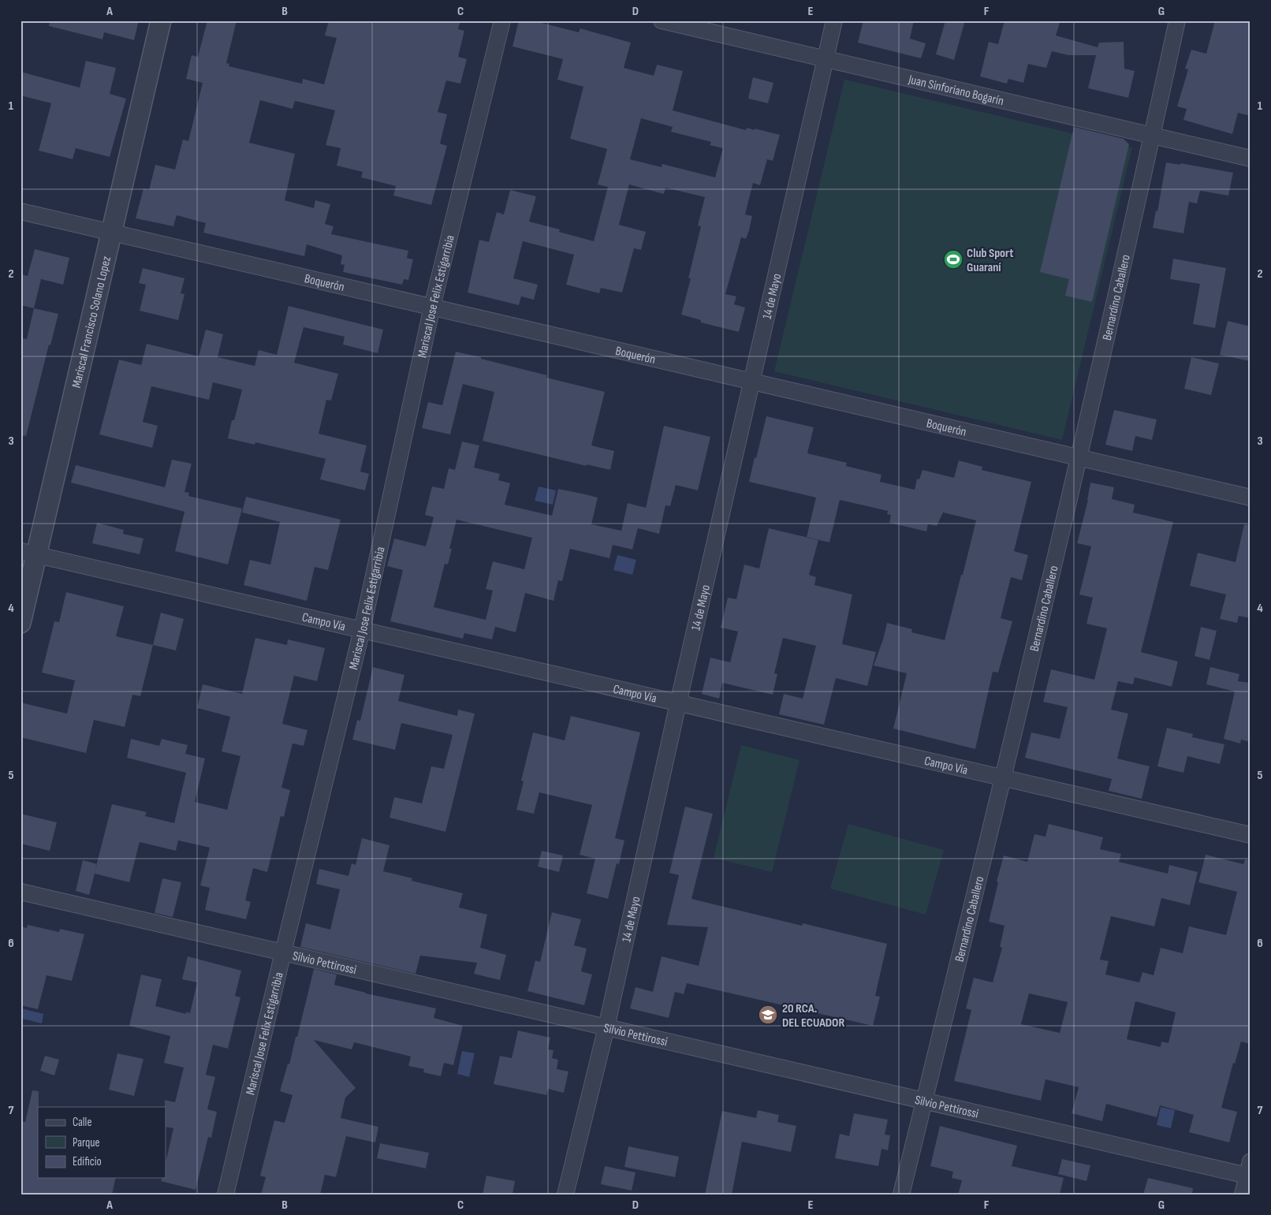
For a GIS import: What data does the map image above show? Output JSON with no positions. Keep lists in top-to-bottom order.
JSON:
{
  "streets": {
    "street": [
      "Juan Sinforiano Bogarín",
      "Boquerón",
      "Mariscal Jose Felix Estigarribia",
      "14 de Mayo",
      "Bernardino Caballero",
      "Mariscal Francisco Solano Lopez",
      "Campo Vía",
      "Silvio Pettirossi"
    ]
  },
  "crossings": [
    ["Juan Sinforiano Bogarín", "14 de Mayo"],
    ["Juan Sinforiano Bogarín", "Bernardino Caballero"],
    ["Boquerón", "Mariscal Jose Felix Estigarribia"],
    ["Boquerón", "14 de Mayo"],
    ["Boquerón", "Bernardino Caballero"],
    ["Boquerón", "Mariscal Francisco Solano Lopez"],
    ["Mariscal Jose Felix Estigarribia", "Campo Vía"],
    ["Mariscal Jose Felix Estigarribia", "Silvio Pettirossi"],
    ["14 de Mayo", "Campo Vía"],
    ["14 de Mayo", "Silvio Pettirossi"],
    ["Bernardino Caballero", "Campo Vía"],
    ["Bernardino Caballero", "Silvio Pettirossi"],
    ["Mariscal Francisco Solano Lopez", "Campo Vía"]
  ],
  "places": {
    "sports": ["Club Sport Guaraní"],
    "school or university": ["20 RCA. DEL ECUADOR"]
  },
  "legend": ["Calle", "Parque", "Edificio"],
  "grid": {
    "columns": [
      "A",
      "B",
      "C",
      "D",
      "E",
      "F",
      "G"
    ],
    "rows": [
      "1",
      "2",
      "3",
      "4",
      "5",
      "6",
      "7"
    ]
  }
}
